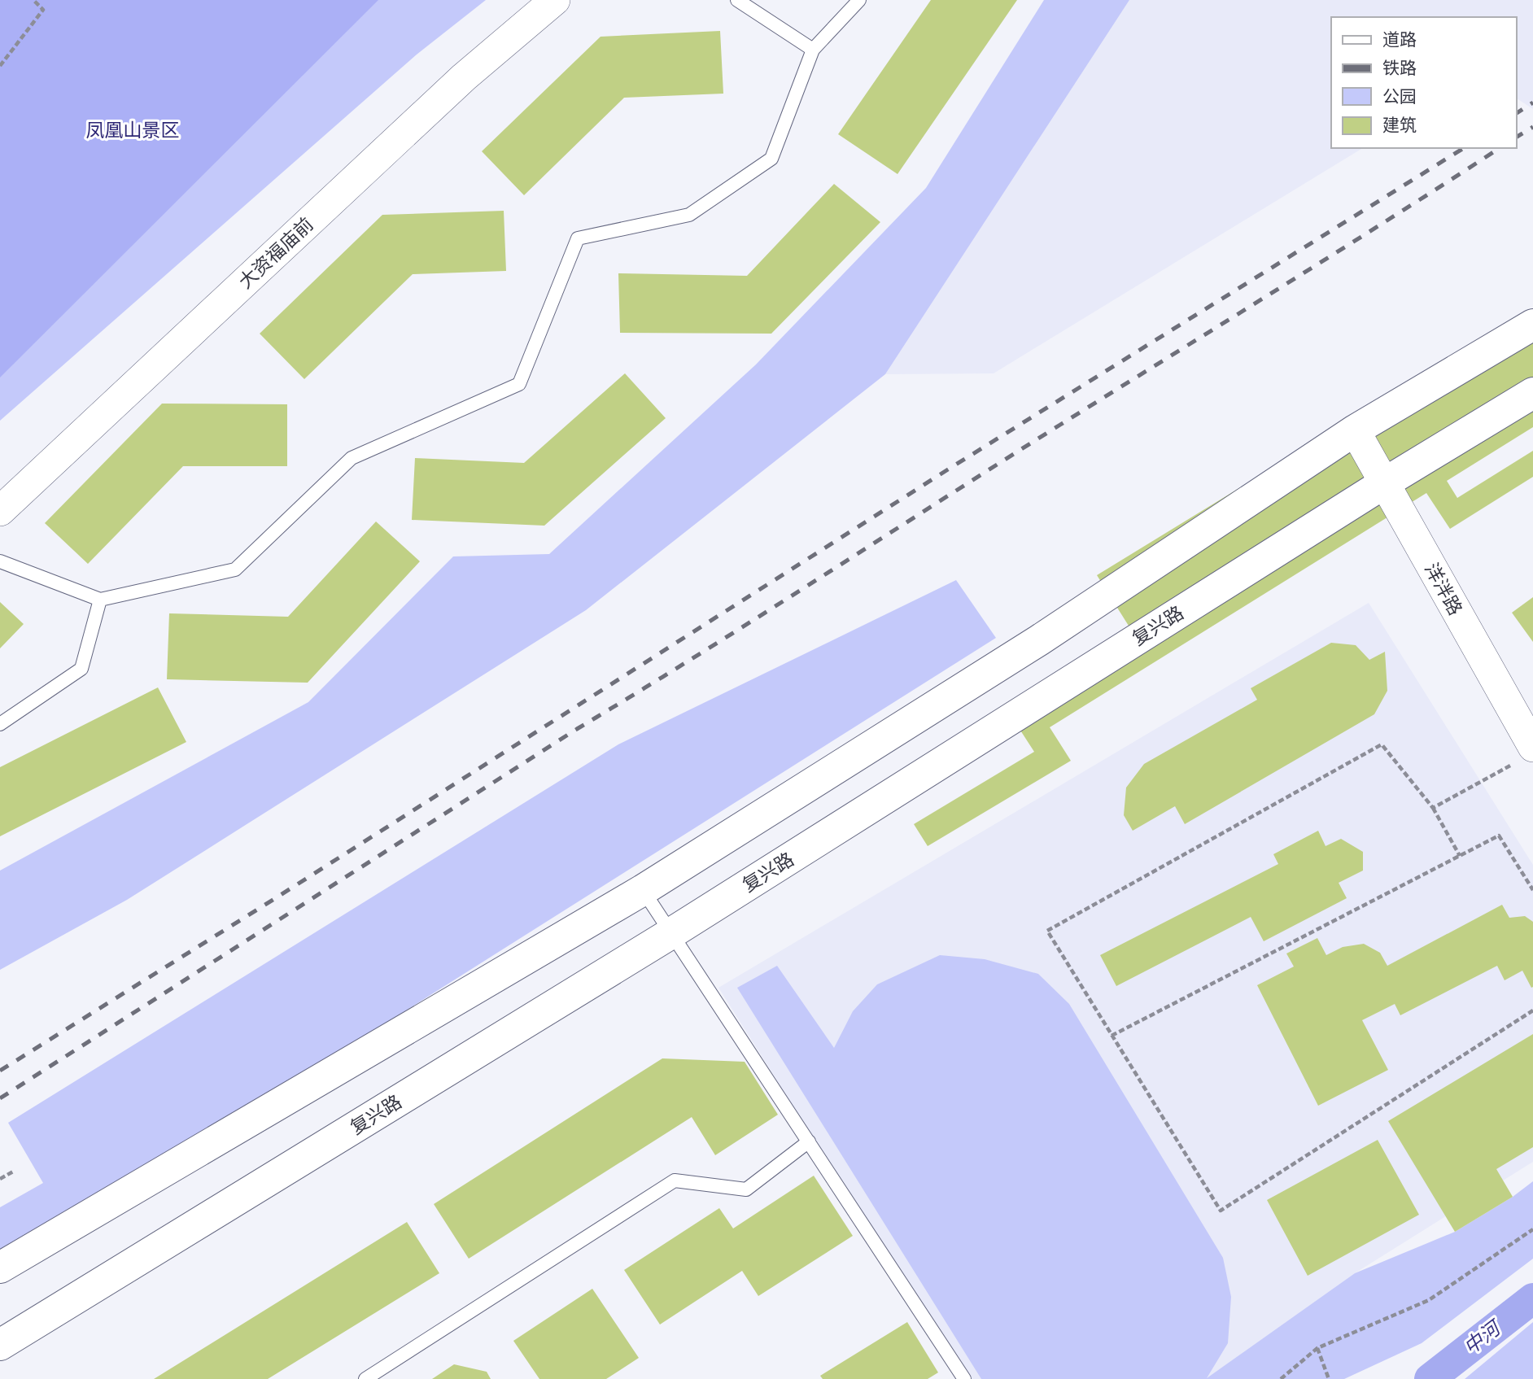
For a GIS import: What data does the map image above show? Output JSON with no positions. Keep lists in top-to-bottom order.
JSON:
{
  "streets": {
    "main road": ["复兴路"],
    "street": ["大资福庙前", "洋泮路"]
  },
  "crossings": [
    ["洋泮路", "复兴路"]
  ],
  "water": ["中河"],
  "parks": ["凤凰山景区"],
  "legend": [
    "道路",
    "铁路",
    "公园",
    "建筑"
  ]
}
